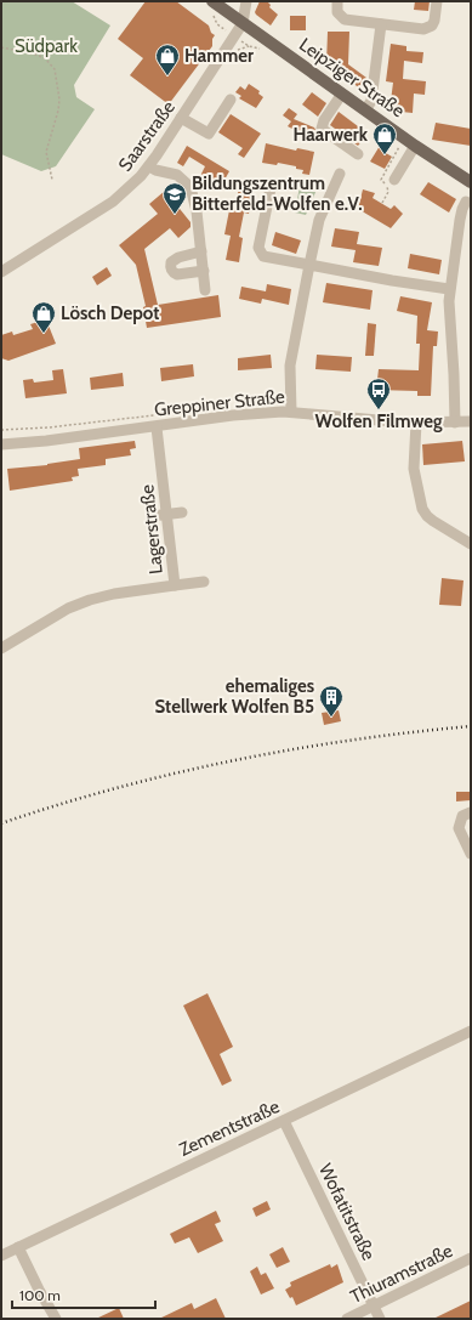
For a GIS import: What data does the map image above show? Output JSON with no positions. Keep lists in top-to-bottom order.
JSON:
{
  "streets": {
    "main road": ["Leipziger Straße"],
    "street": [
      "Saarstraße",
      "Greppiner Straße",
      "Lagerstraße",
      "Zementstraße",
      "Wofatitstraße",
      "Thiuramstraße"
    ]
  },
  "crossings": [
    ["Leipziger Straße", "Saarstraße"],
    ["Greppiner Straße", "Lagerstraße"],
    ["Zementstraße", "Wofatitstraße"],
    ["Wofatitstraße", "Thiuramstraße"]
  ],
  "parks": ["Südpark"],
  "places": {
    "shop": ["Hammer", "Haarwerk", "Lösch Depot"],
    "school or university": ["Bildungszentrum Bitterfeld-Wolfen e.V."],
    "bus stop": ["Wolfen Filmweg"],
    "building": ["ehemaliges Stellwerk Wolfen B5"]
  },
  "scale_bar": "100 m"
}
